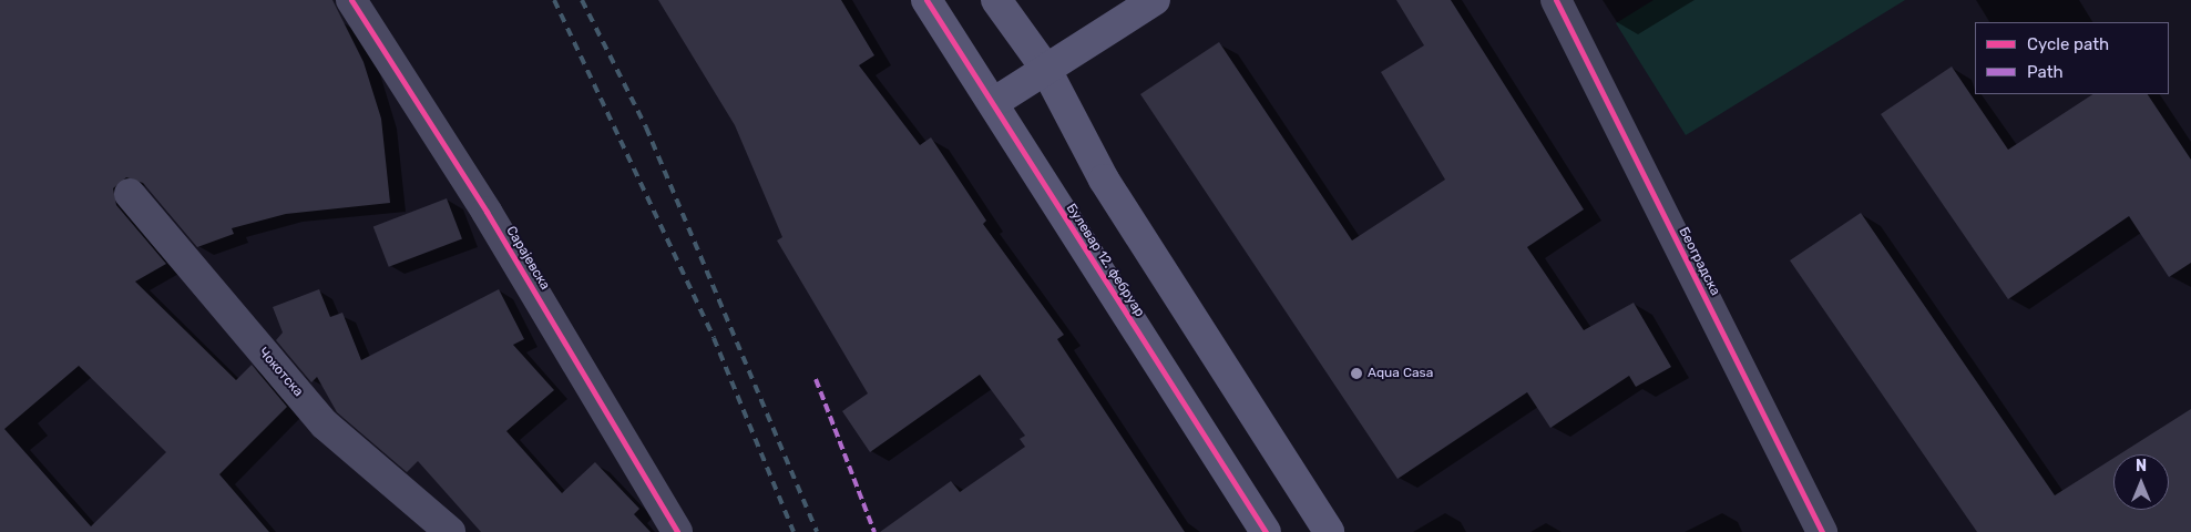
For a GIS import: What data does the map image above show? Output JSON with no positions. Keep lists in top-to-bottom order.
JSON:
{
  "streets": {
    "main road": ["Булевар 12. фебруар"],
    "street": ["Сарајевска", "Београдска", "Чокотска"]
  },
  "places": ["Aqua Casa"],
  "legend": ["Cycle path", "Path"],
  "north": "top"
}
